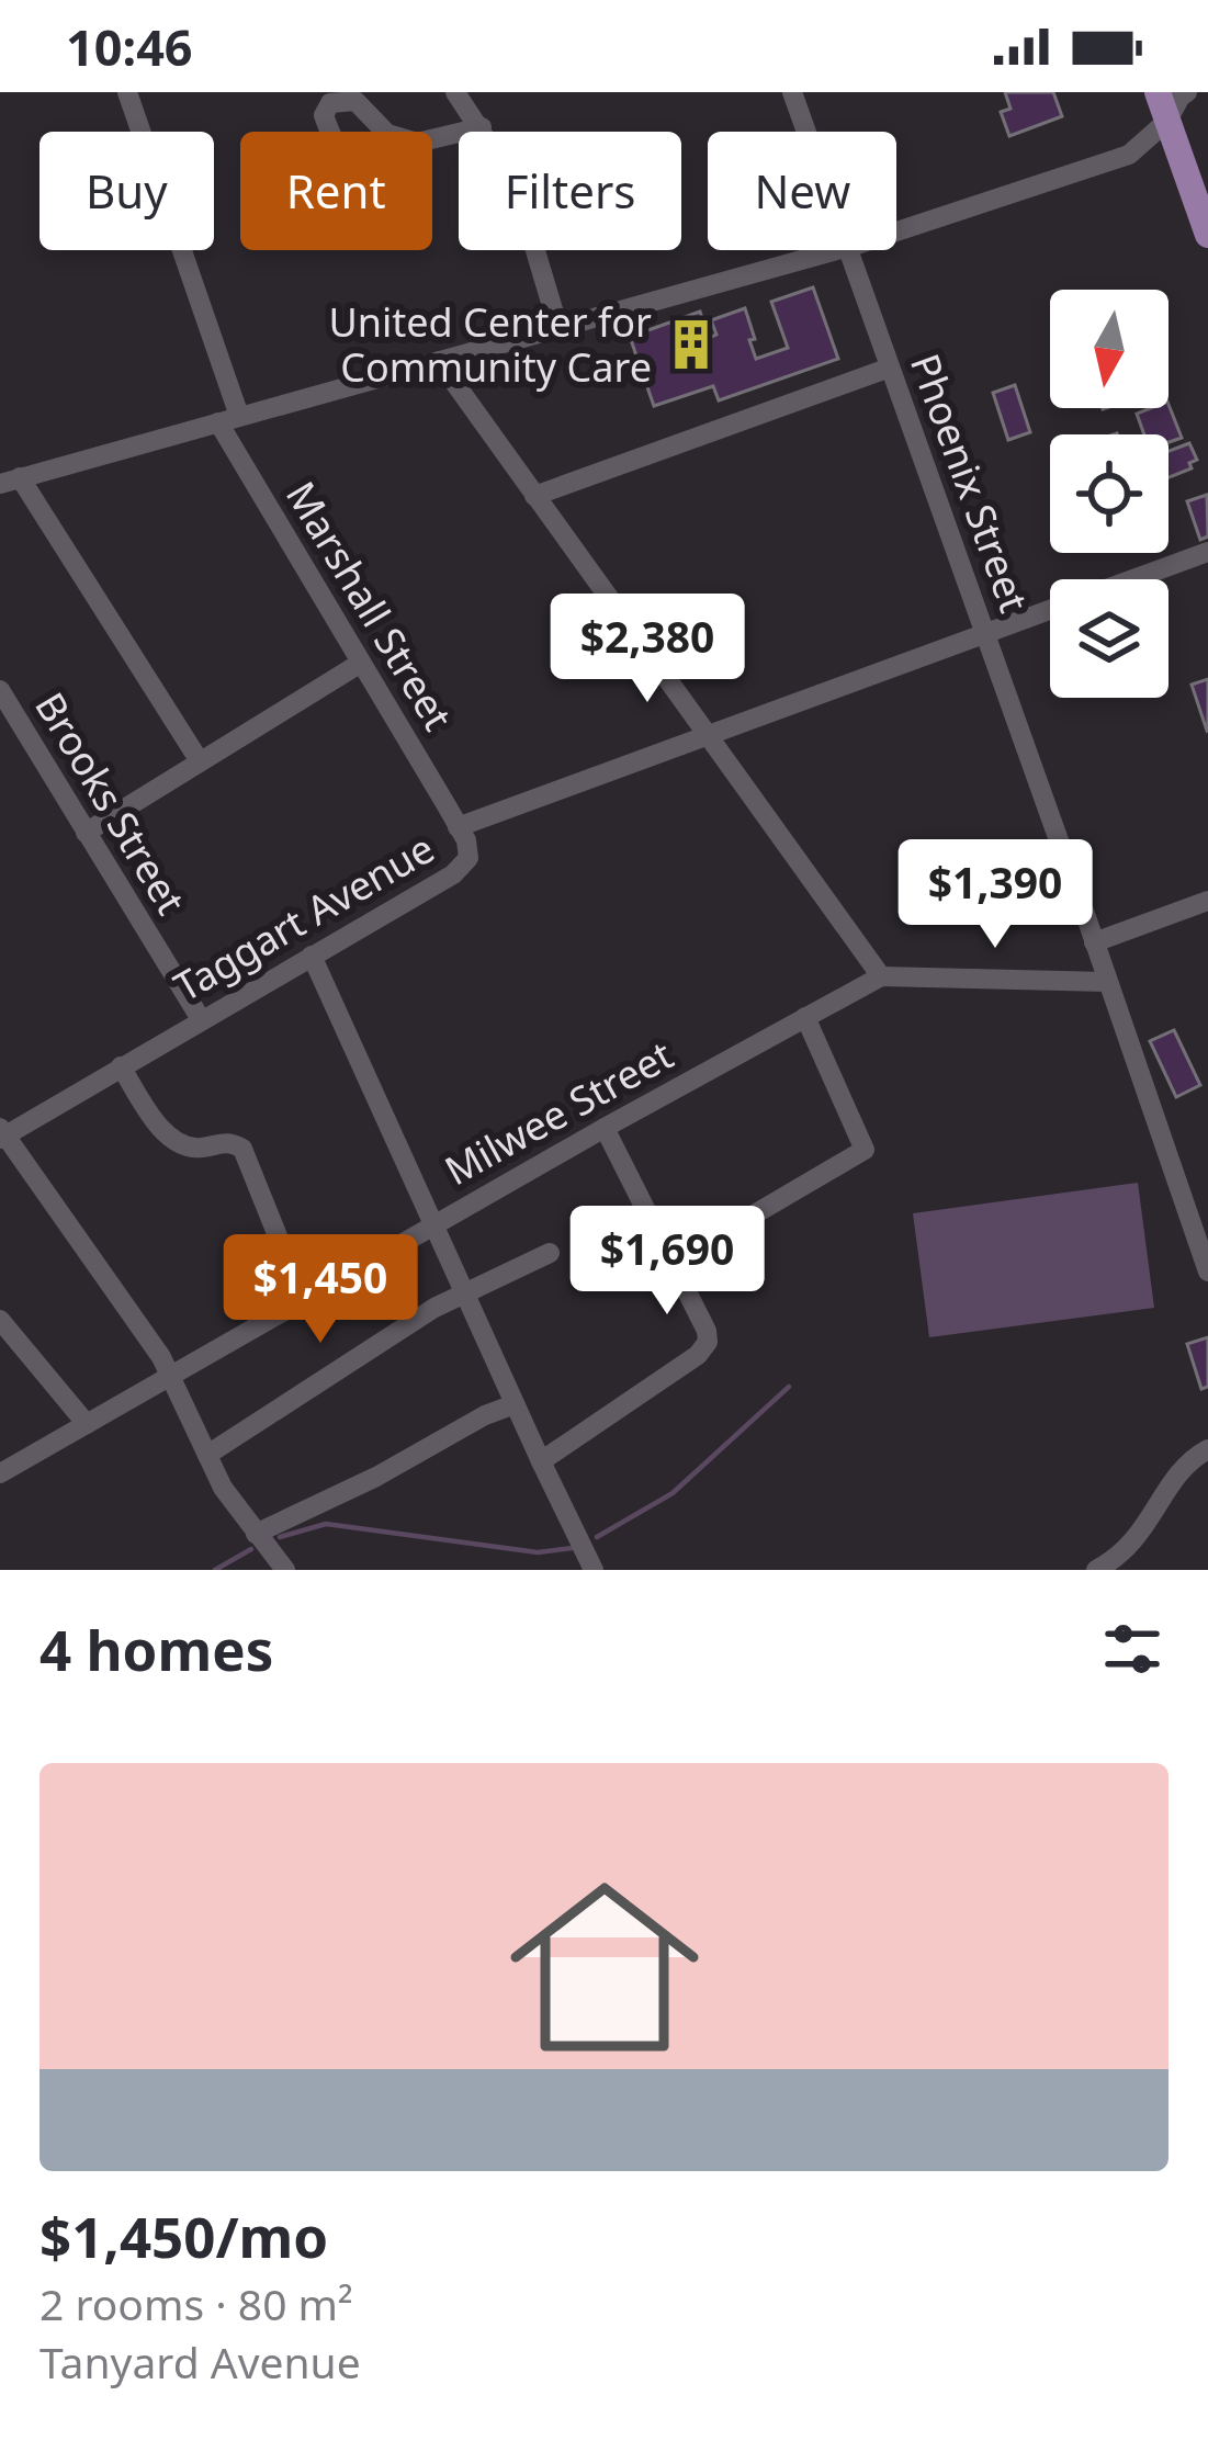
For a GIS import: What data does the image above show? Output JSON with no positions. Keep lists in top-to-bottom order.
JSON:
{
  "streets": {
    "street": [
      "Phoenix Street",
      "Marshall Street",
      "Brooks Street",
      "Taggart Avenue",
      "Milwee Street"
    ]
  },
  "crossings": [
    ["Phoenix Street", "Taggart Avenue"],
    ["Marshall Street", "Taggart Avenue"],
    ["Brooks Street", "Taggart Avenue"]
  ],
  "places": {
    "building": ["United Center for Community Care"]
  },
  "north": "bottom",
  "page": {
    "status": "10:46",
    "chip": [
      "Buy",
      "Rent",
      "Filters",
      "New"
    ],
    "price": [
      "$2,380",
      "$1,390",
      "$1,690",
      "$1,450"
    ],
    "heading": "4 homes",
    "list": [
      {
        "name": "$1,450/mo",
        "note": "2 rooms · 80 m² · Tanyard Avenue"
      }
    ]
  }
}
